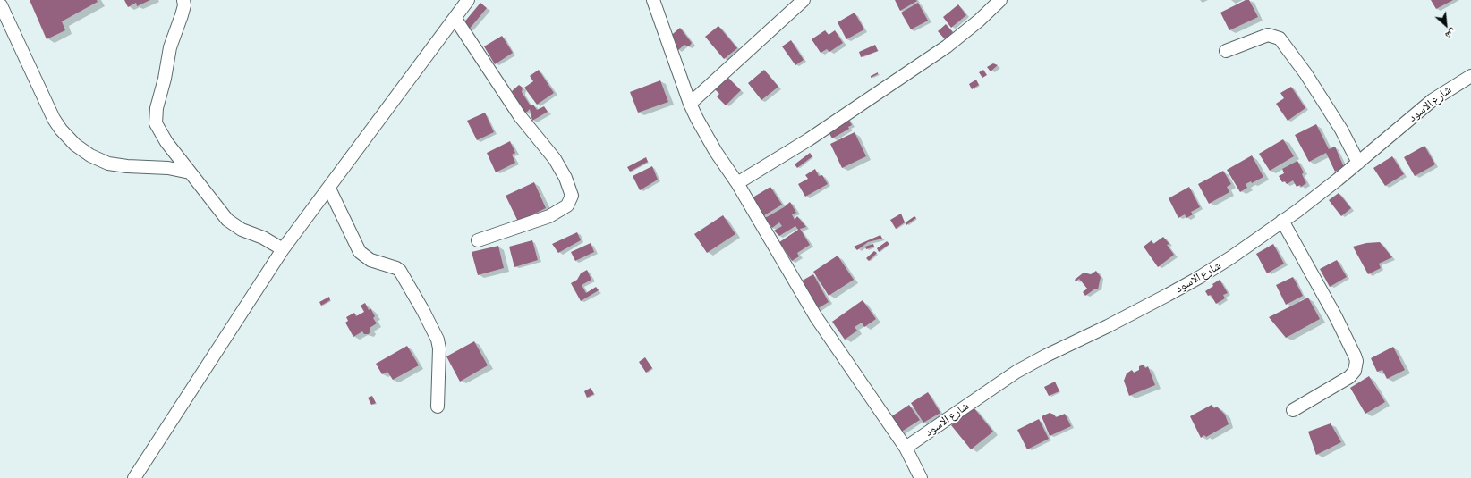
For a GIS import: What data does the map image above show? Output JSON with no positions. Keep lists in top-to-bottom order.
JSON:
{
  "streets": {
    "street": ["شارع الاسود"]
  },
  "north": "bottom right"
}
